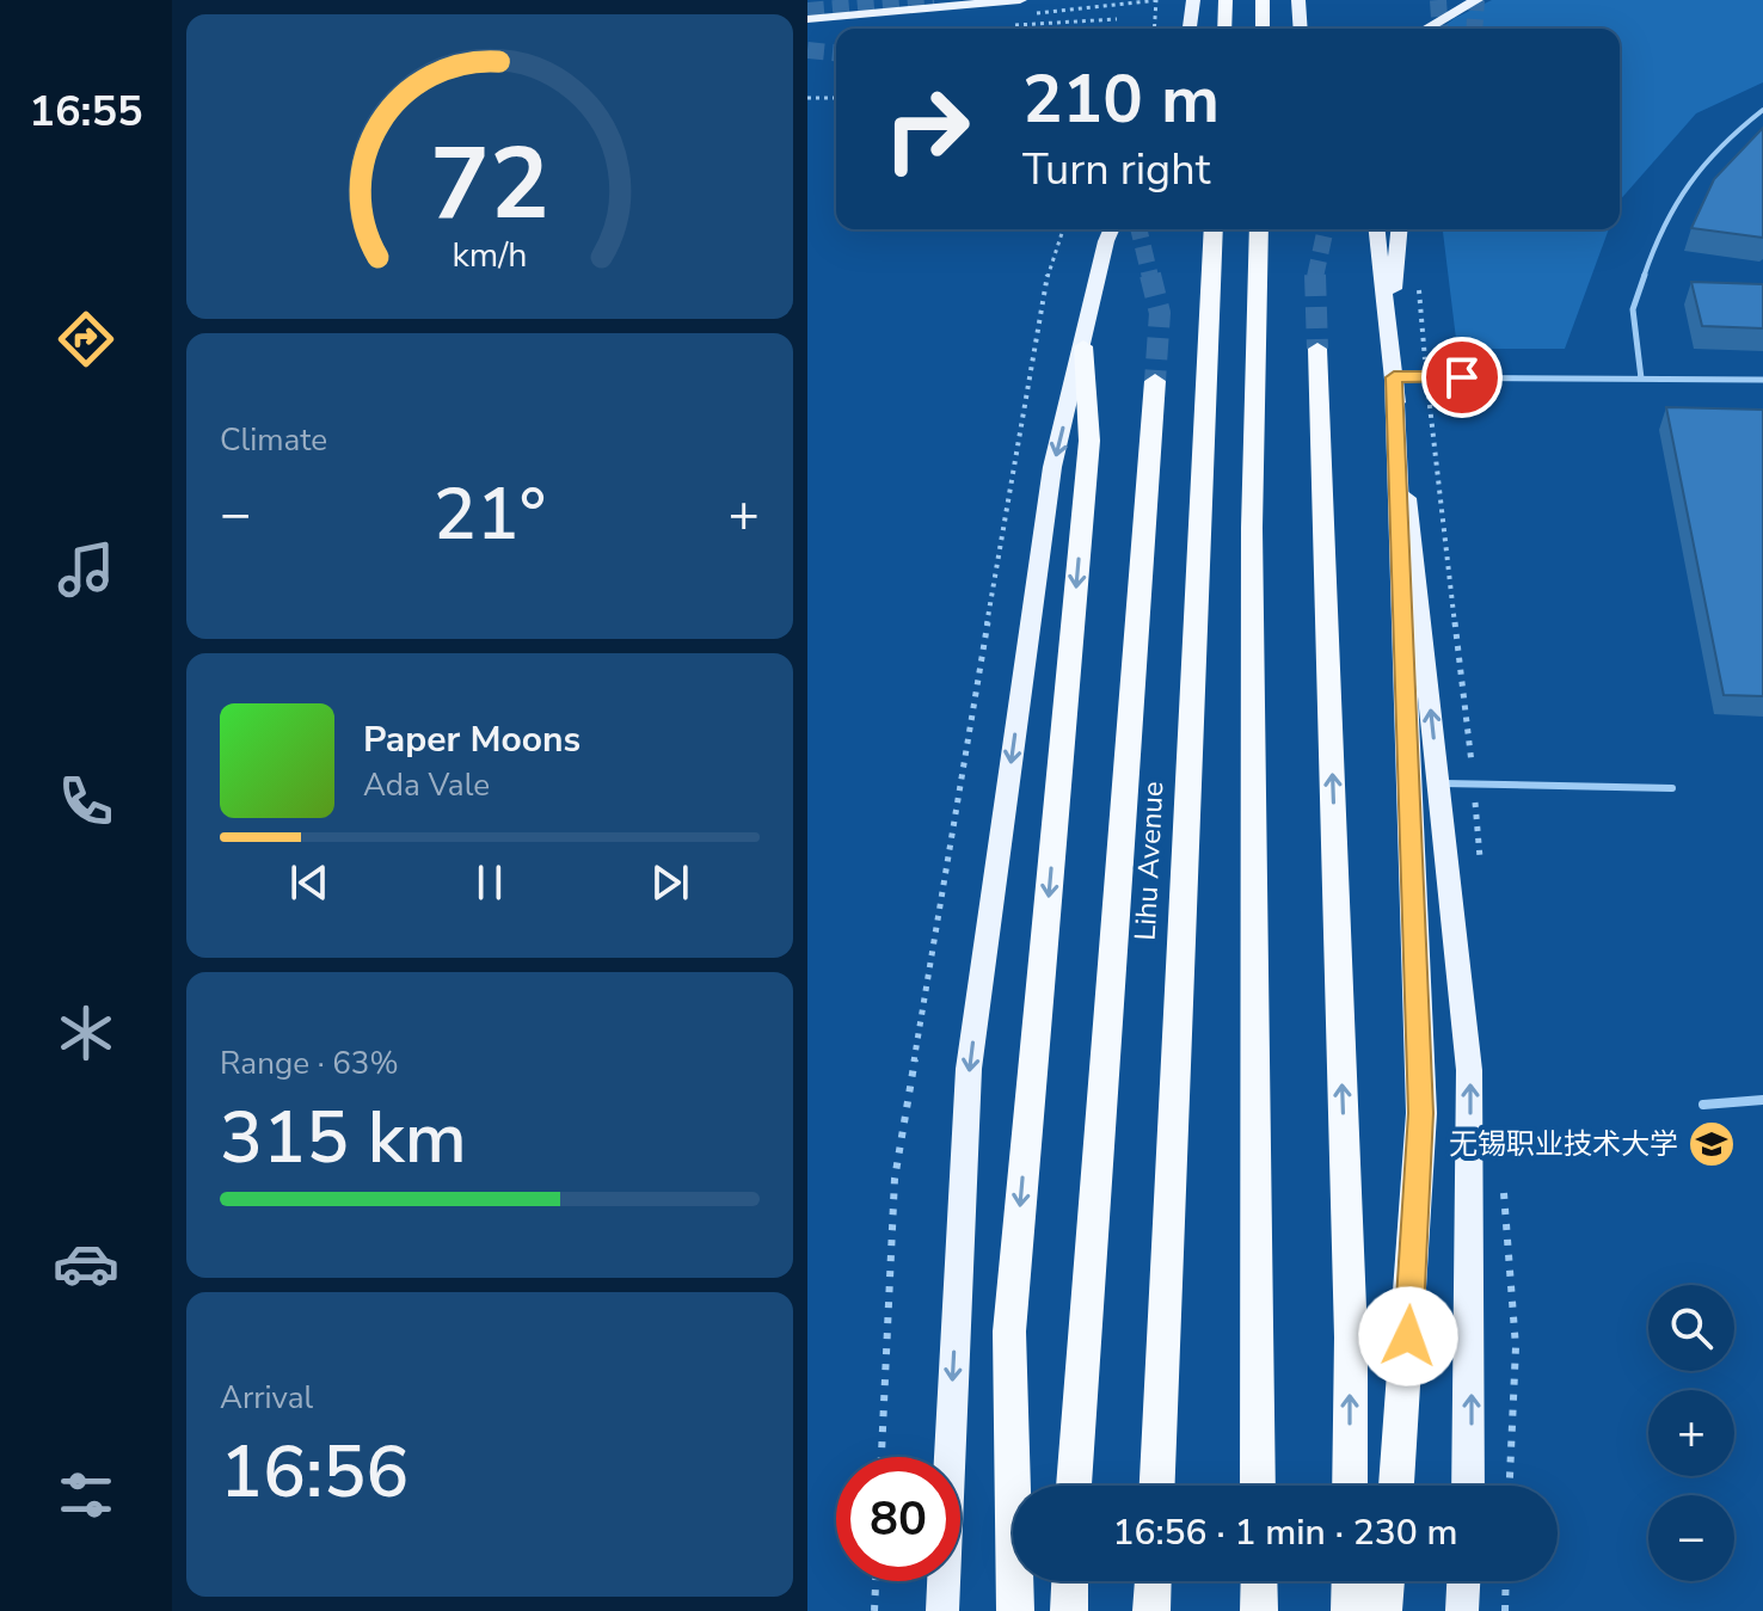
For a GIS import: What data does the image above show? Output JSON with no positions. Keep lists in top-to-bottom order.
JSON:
{
  "streets": {
    "highway": ["Lihu Avenue"]
  },
  "places": {
    "school or university": ["无锡职业技术大学"]
  },
  "page": {
    "tabs": "16:55",
    "turn": ["210 m", "Turn right"],
    "tile": [
      "Climate",
      ["Range · 63%", "315 km"],
      ["Arrival", "16:56"]
    ],
    "heat": ["−", "21°", "+"],
    "song": ["Paper Moons", "Ada Vale"],
    "map_buttons": ["+", "−"],
    "limit": "80",
    "trip": "16:56 · 1 min · 230 m",
    "gauge": ["72", "km/h"]
  }
}
